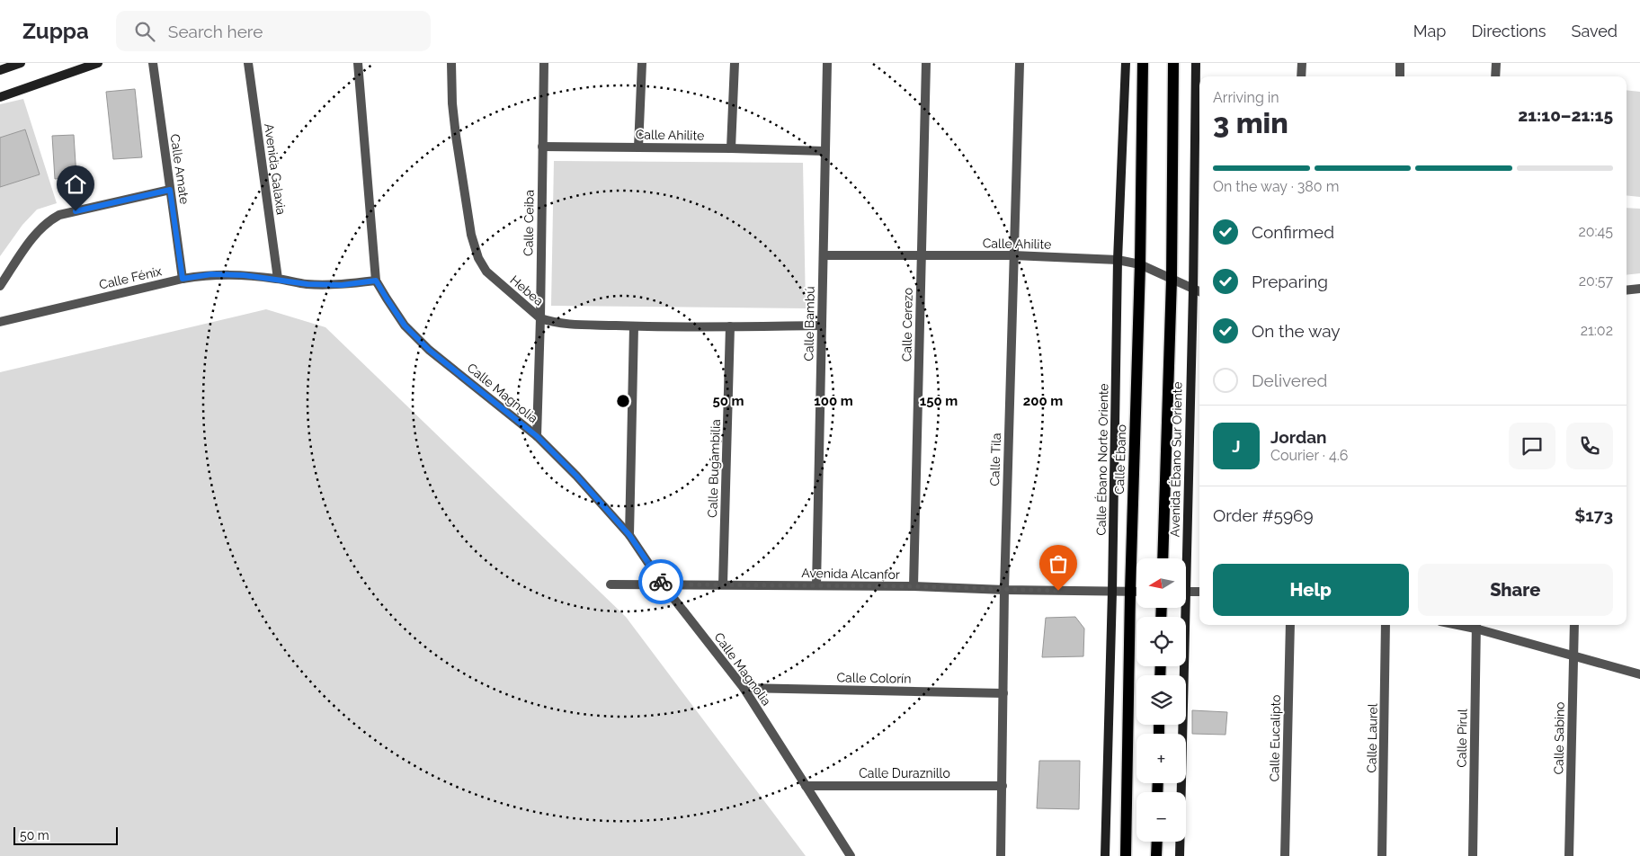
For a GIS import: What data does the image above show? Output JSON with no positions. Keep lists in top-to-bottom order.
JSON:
{
  "streets": {
    "main road": ["Calle Ébano"],
    "street": [
      "Calle Ahilite",
      "Calle Amate",
      "Avenida Galaxia",
      "Calle Ceiba",
      "Calle Fénix",
      "Hebea",
      "Calle Bambú",
      "Calle Cerezo",
      "Calle Magnolia",
      "Calle Tila",
      "Calle Ébano Norte Oriente",
      "Avenida Ébano Sur Oriente",
      "Calle Bugambilia",
      "Avenida Alcanfor",
      "Calle Colorín",
      "Calle Eucalipto",
      "Calle Laurel",
      "Calle Pirul",
      "Calle Sabino",
      "Calle Duraznillo"
    ]
  },
  "crossings": [
    ["Calle Ahilite", "Calle Ceiba"],
    ["Calle Ahilite", "Calle Bambú"],
    ["Calle Ahilite", "Calle Cerezo"],
    ["Calle Ahilite", "Calle Tila"],
    ["Calle Ahilite", "Calle Ébano Norte Oriente"],
    ["Calle Ahilite", "Calle Ébano"],
    ["Calle Ahilite", "Avenida Ébano Sur Oriente"],
    ["Calle Amate", "Calle Fénix"],
    ["Avenida Galaxia", "Calle Fénix"],
    ["Calle Ceiba", "Hebea"],
    ["Calle Ceiba", "Calle Magnolia"],
    ["Calle Fénix", "Calle Magnolia"],
    ["Hebea", "Calle Bambú"],
    ["Hebea", "Calle Bugambilia"],
    ["Calle Bambú", "Avenida Alcanfor"],
    ["Calle Cerezo", "Avenida Alcanfor"],
    ["Calle Magnolia", "Avenida Alcanfor"],
    ["Calle Magnolia", "Calle Colorín"],
    ["Calle Magnolia", "Calle Duraznillo"],
    ["Calle Tila", "Avenida Alcanfor"],
    ["Calle Tila", "Calle Colorín"],
    ["Calle Tila", "Calle Duraznillo"],
    ["Calle Ébano Norte Oriente", "Avenida Alcanfor"],
    ["Calle Ébano", "Avenida Alcanfor"],
    ["Calle Bugambilia", "Avenida Alcanfor"]
  ],
  "scale_bar": "50 m",
  "north": "left",
  "page": {
    "header": "Zuppa",
    "search": "Search here",
    "nav": ["Map", "Directions", "Saved"],
    "heading": ["3 min", "Arriving in", "21:10–21:15"],
    "panel": [
      "Jordan",
      "Courier · 4.6",
      "Order #5969",
      "$173"
    ],
    "bar": "On the way · 380 m",
    "list": [
      ["Confirmed", "20:45"],
      ["Preparing", "20:57"],
      ["On the way", "21:02"],
      "Delivered"
    ],
    "round": "J",
    "buttons": ["Help", "Share"],
    "map_buttons": ["+", "−"],
    "scale": "50 m"
  },
  "rings": [
    "50 m",
    "100 m",
    "150 m",
    "200 m"
  ]
}
